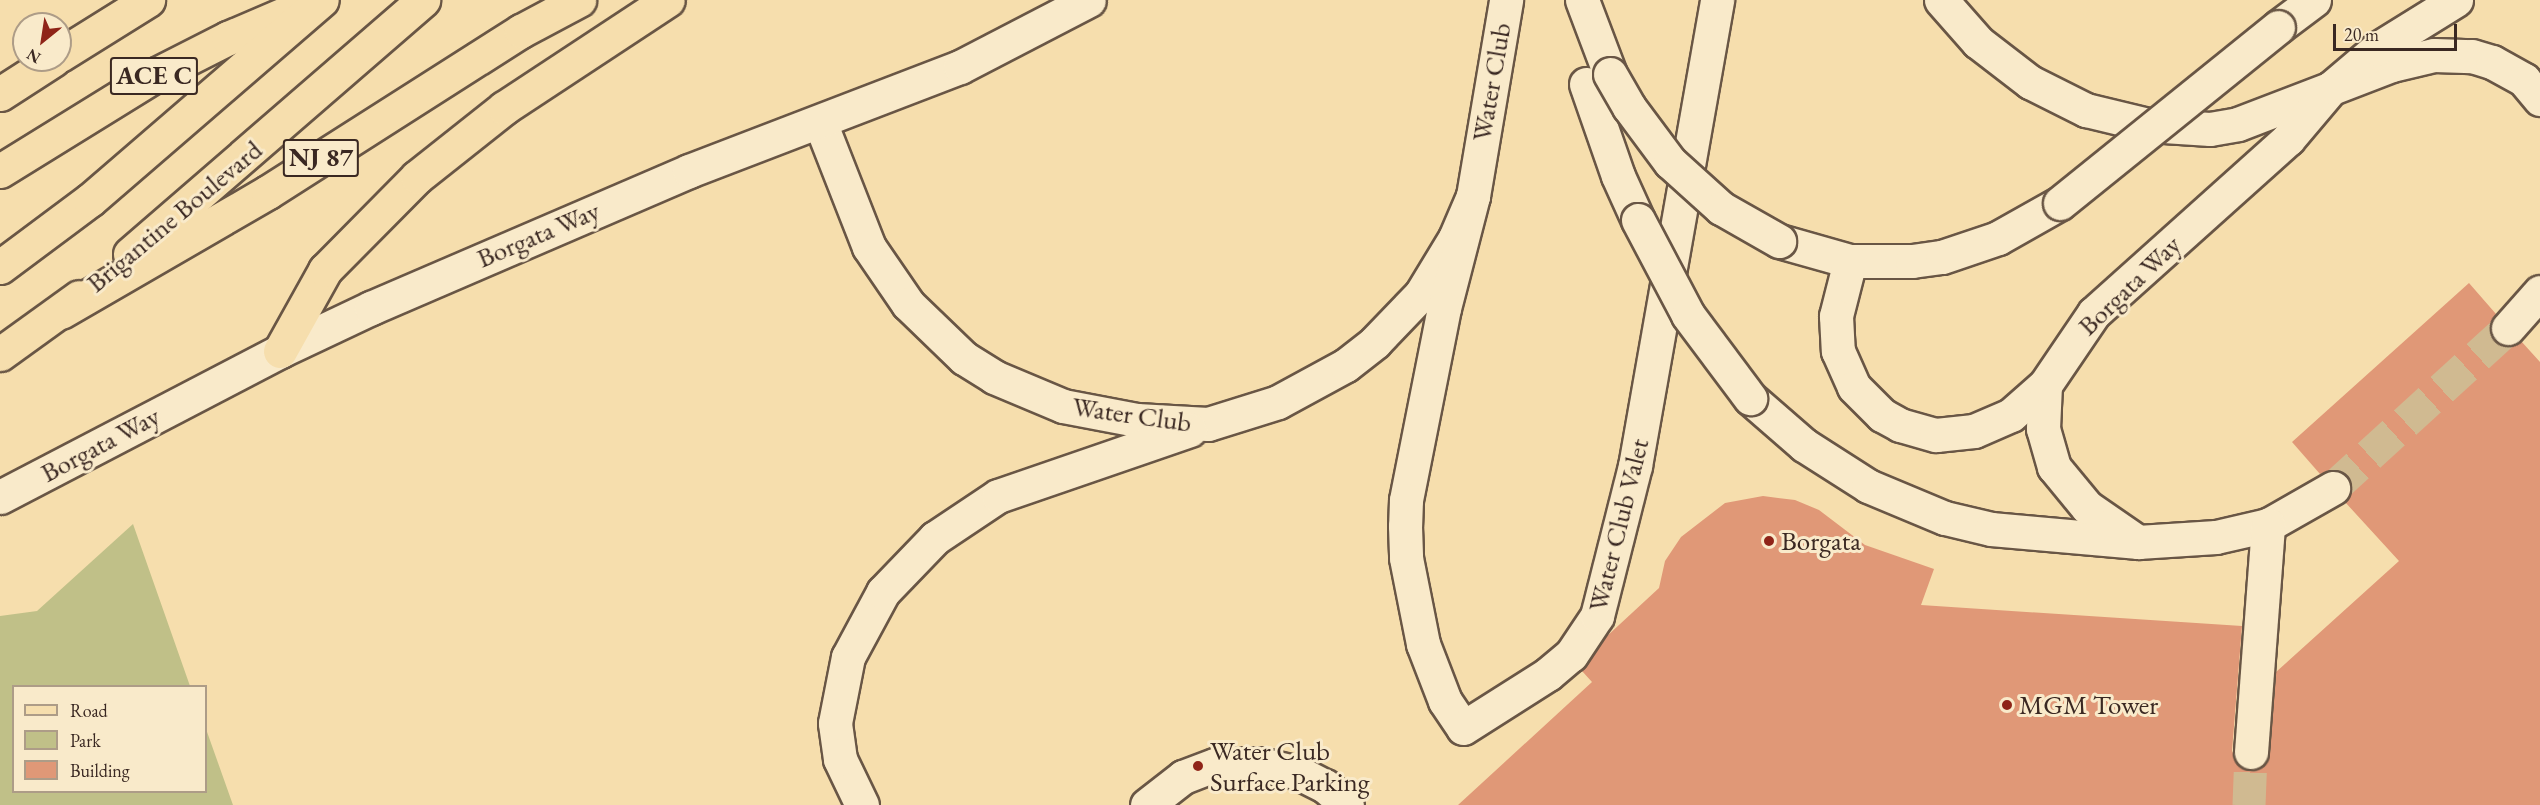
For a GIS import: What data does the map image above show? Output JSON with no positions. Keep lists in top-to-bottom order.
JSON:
{
  "streets": {
    "main road": ["ACE C", "NJ 87", "Brigantine Boulevard"],
    "street": ["Water Club", "Borgata Way", "Water Club Valet"]
  },
  "crossings": [
    ["Water Club", "Borgata Way"],
    ["Water Club", "Water Club Valet"],
    ["NJ 87", "Brigantine Boulevard"]
  ],
  "places": ["Borgata", "MGM Tower", "Water Club Surface Parking"],
  "legend": ["Road", "Park", "Building"],
  "scale_bar": "20 m",
  "north": "bottom left"
}
